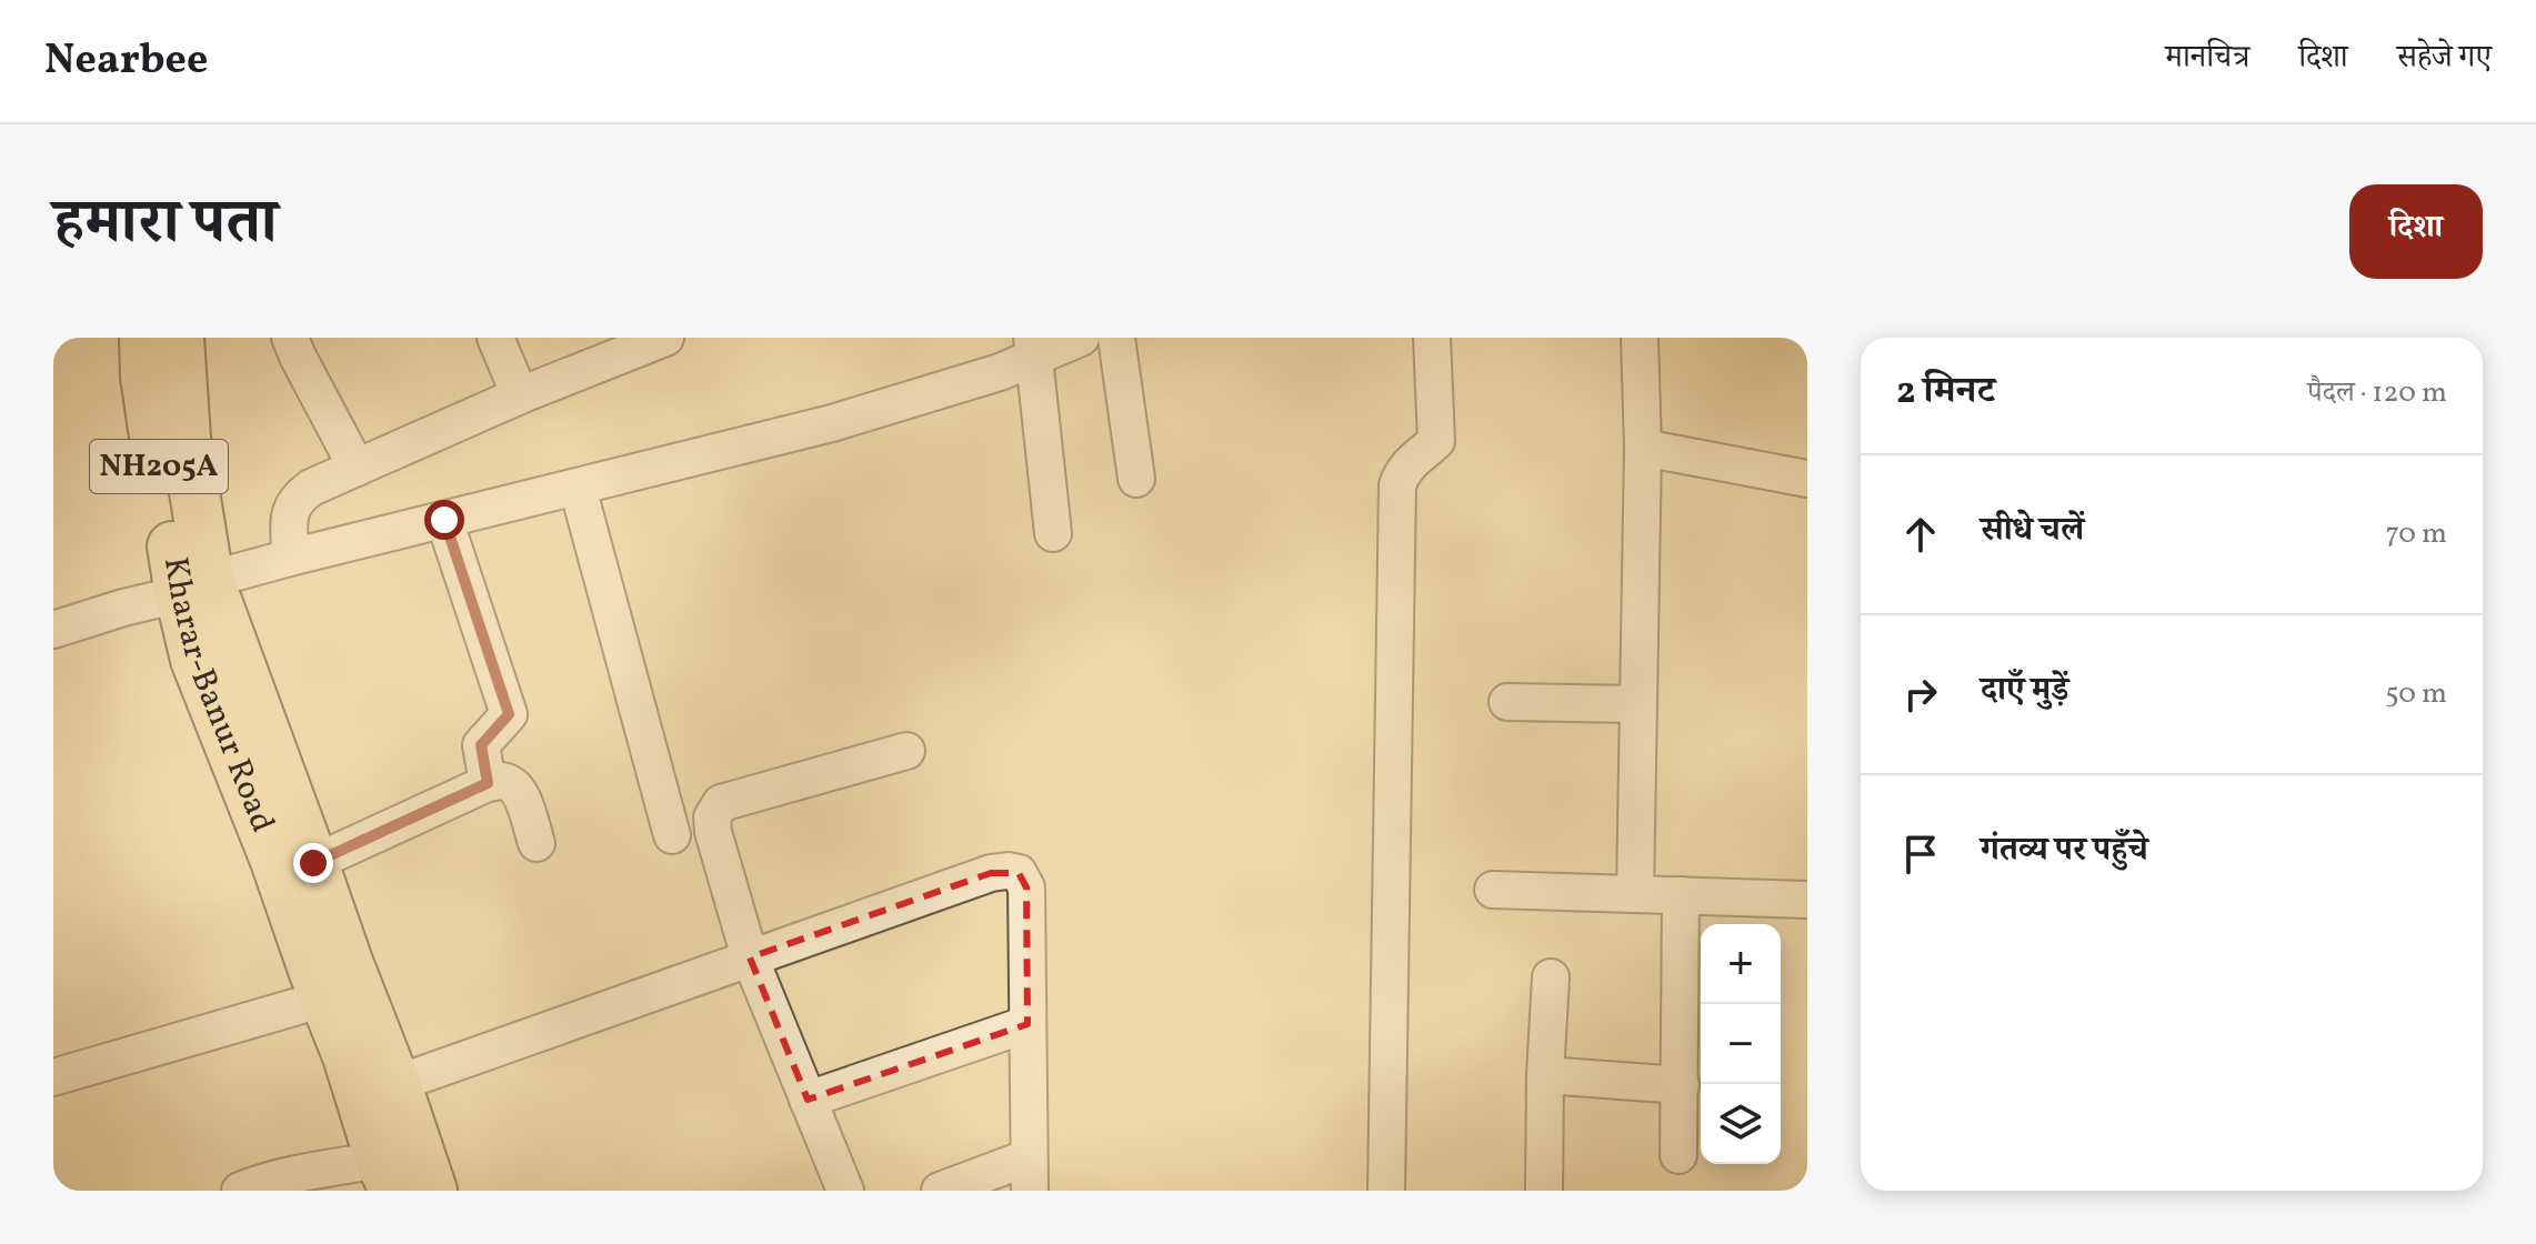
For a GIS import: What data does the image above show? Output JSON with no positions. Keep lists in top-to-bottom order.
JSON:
{
  "streets": {
    "highway": ["NH205A", "Kharar-Banur Road"]
  },
  "crossings": [
    ["NH205A", "Kharar-Banur Road"]
  ],
  "page": {
    "header": "Nearbee",
    "nav": ["मानचित्र", "दिशा", "सहेजे गए"],
    "title": "हमारा पता",
    "buttons": "दिशा",
    "heading": ["2 मिनट", "पैदल · 120 m"],
    "list": [
      ["सीधे चलें", "70 m"],
      ["दाएँ मुड़ें", "50 m"],
      "गंतव्य पर पहुँचे"
    ],
    "map_buttons": ["+", "−"]
  }
}
